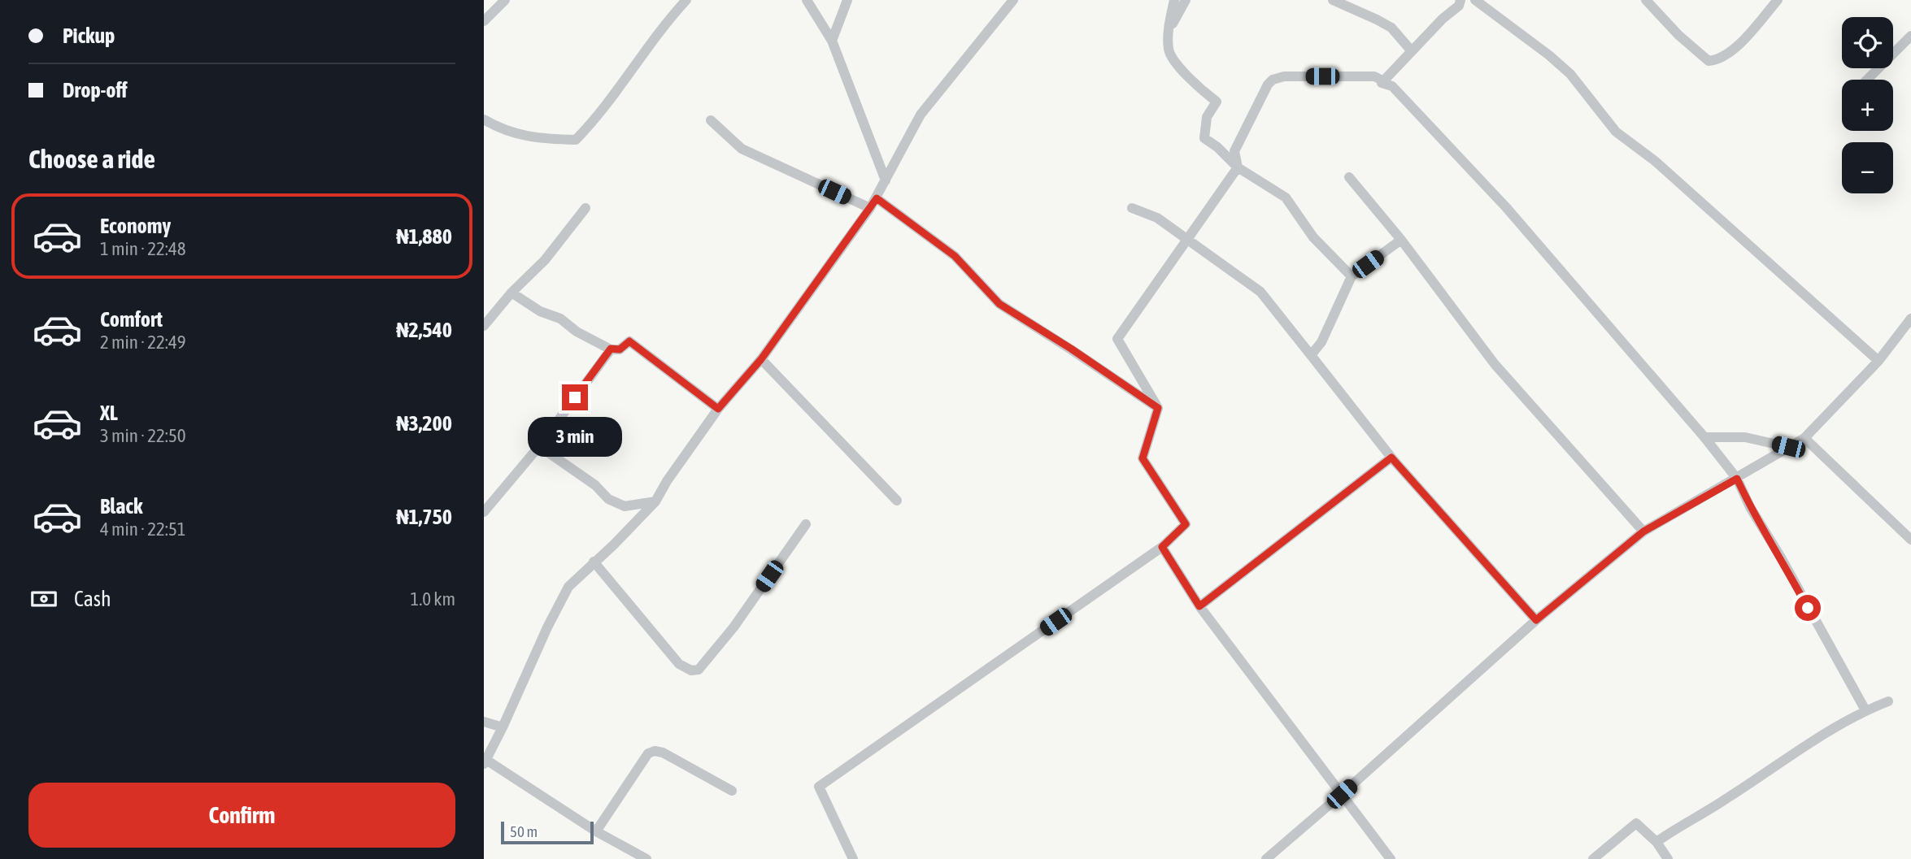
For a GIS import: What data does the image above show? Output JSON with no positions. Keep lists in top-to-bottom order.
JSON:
{
  "scale_bar": "50 m",
  "page": {
    "banner": ["Pickup", "Drop-off"],
    "map_buttons": ["+", "−"],
    "heading": "Choose a ride",
    "list": [
      {
        "name": "Economy",
        "note": "1 min · 22:48",
        "value": "₦1,880"
      },
      {
        "name": "Comfort",
        "note": "2 min · 22:49",
        "value": "₦2,540"
      },
      {
        "name": "XL",
        "note": "3 min · 22:50",
        "value": "₦3,200"
      },
      {
        "name": "Black",
        "note": "4 min · 22:51",
        "value": "₦1,750"
      }
    ],
    "bubble": "3 min",
    "pay": ["Cash", "1.0 km"],
    "buttons": "Confirm",
    "scale": "50 m"
  }
}
